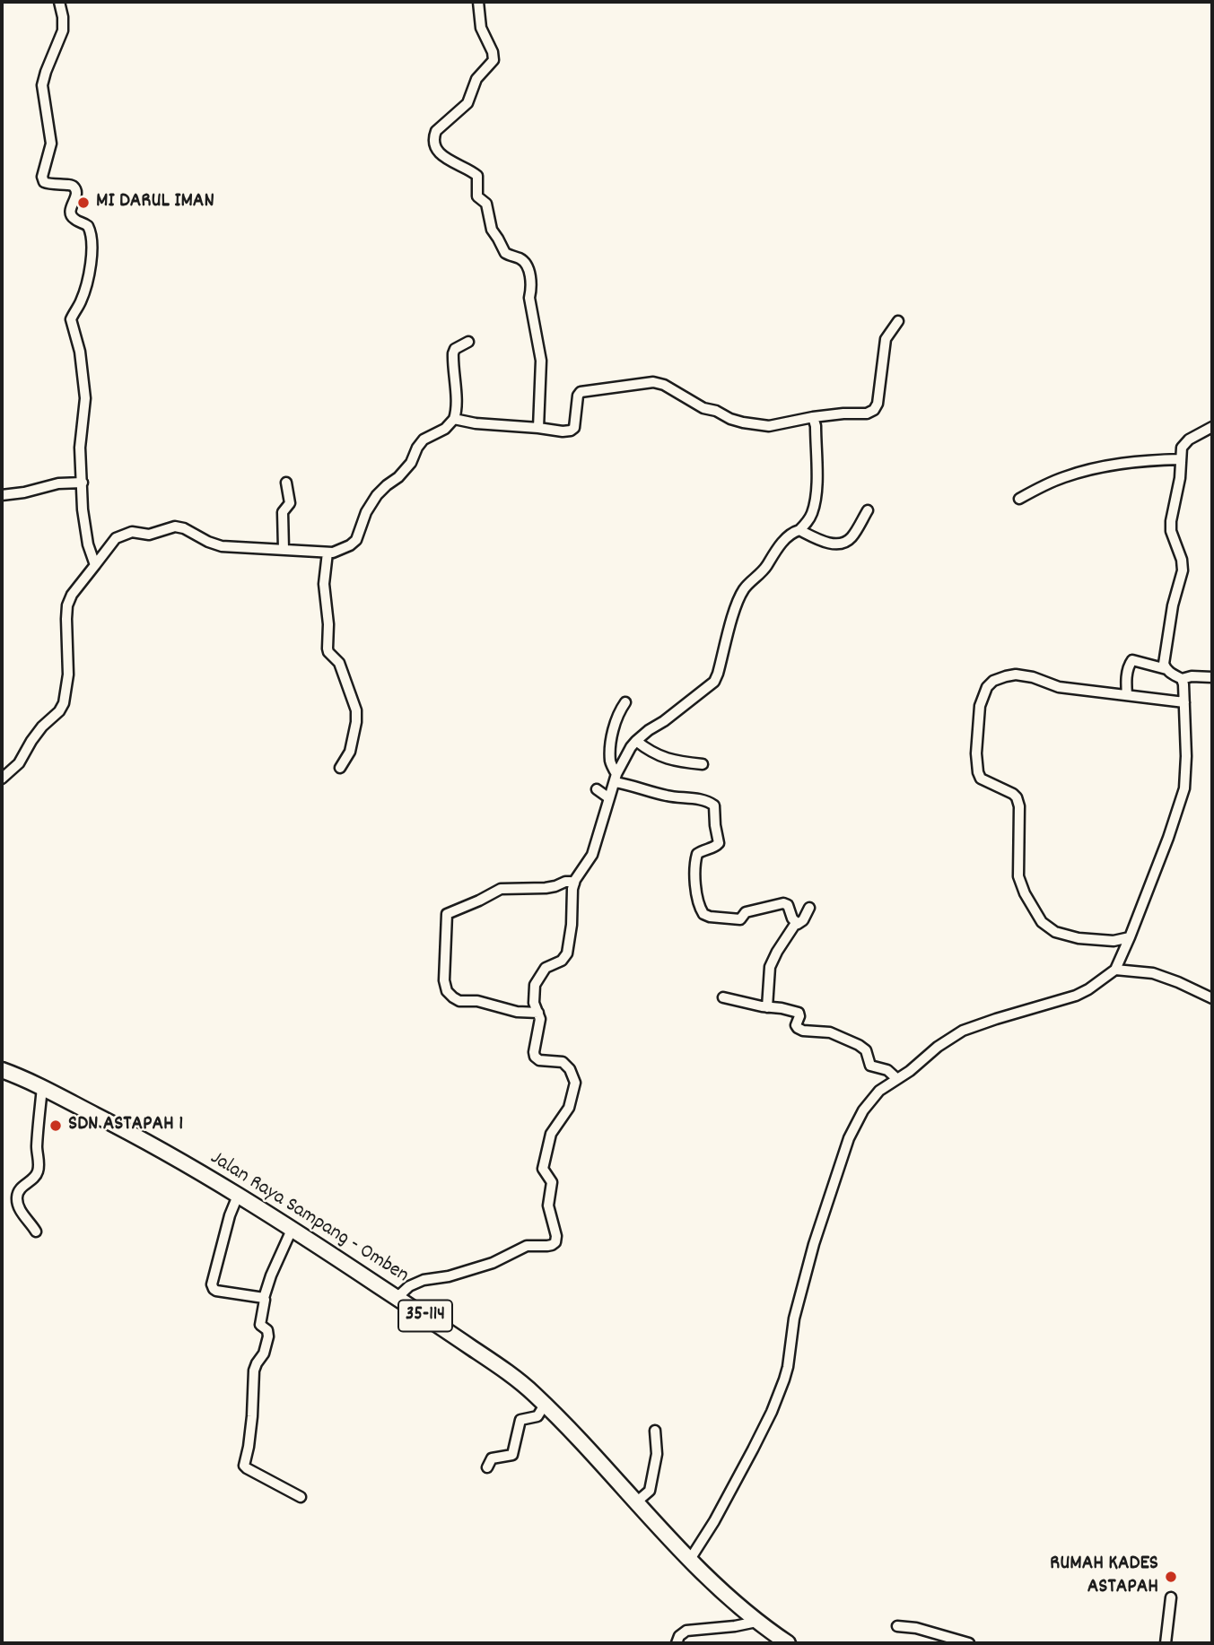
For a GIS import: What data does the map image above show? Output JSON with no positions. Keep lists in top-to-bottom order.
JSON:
{
  "streets": {
    "main road": ["Jalan Raya Sampang - Omben", "35-114"]
  },
  "places": ["MI DARUL IMAN", "SDN ASTAPAH 1", "RUMAH KADES ASTAPAH"]
}
